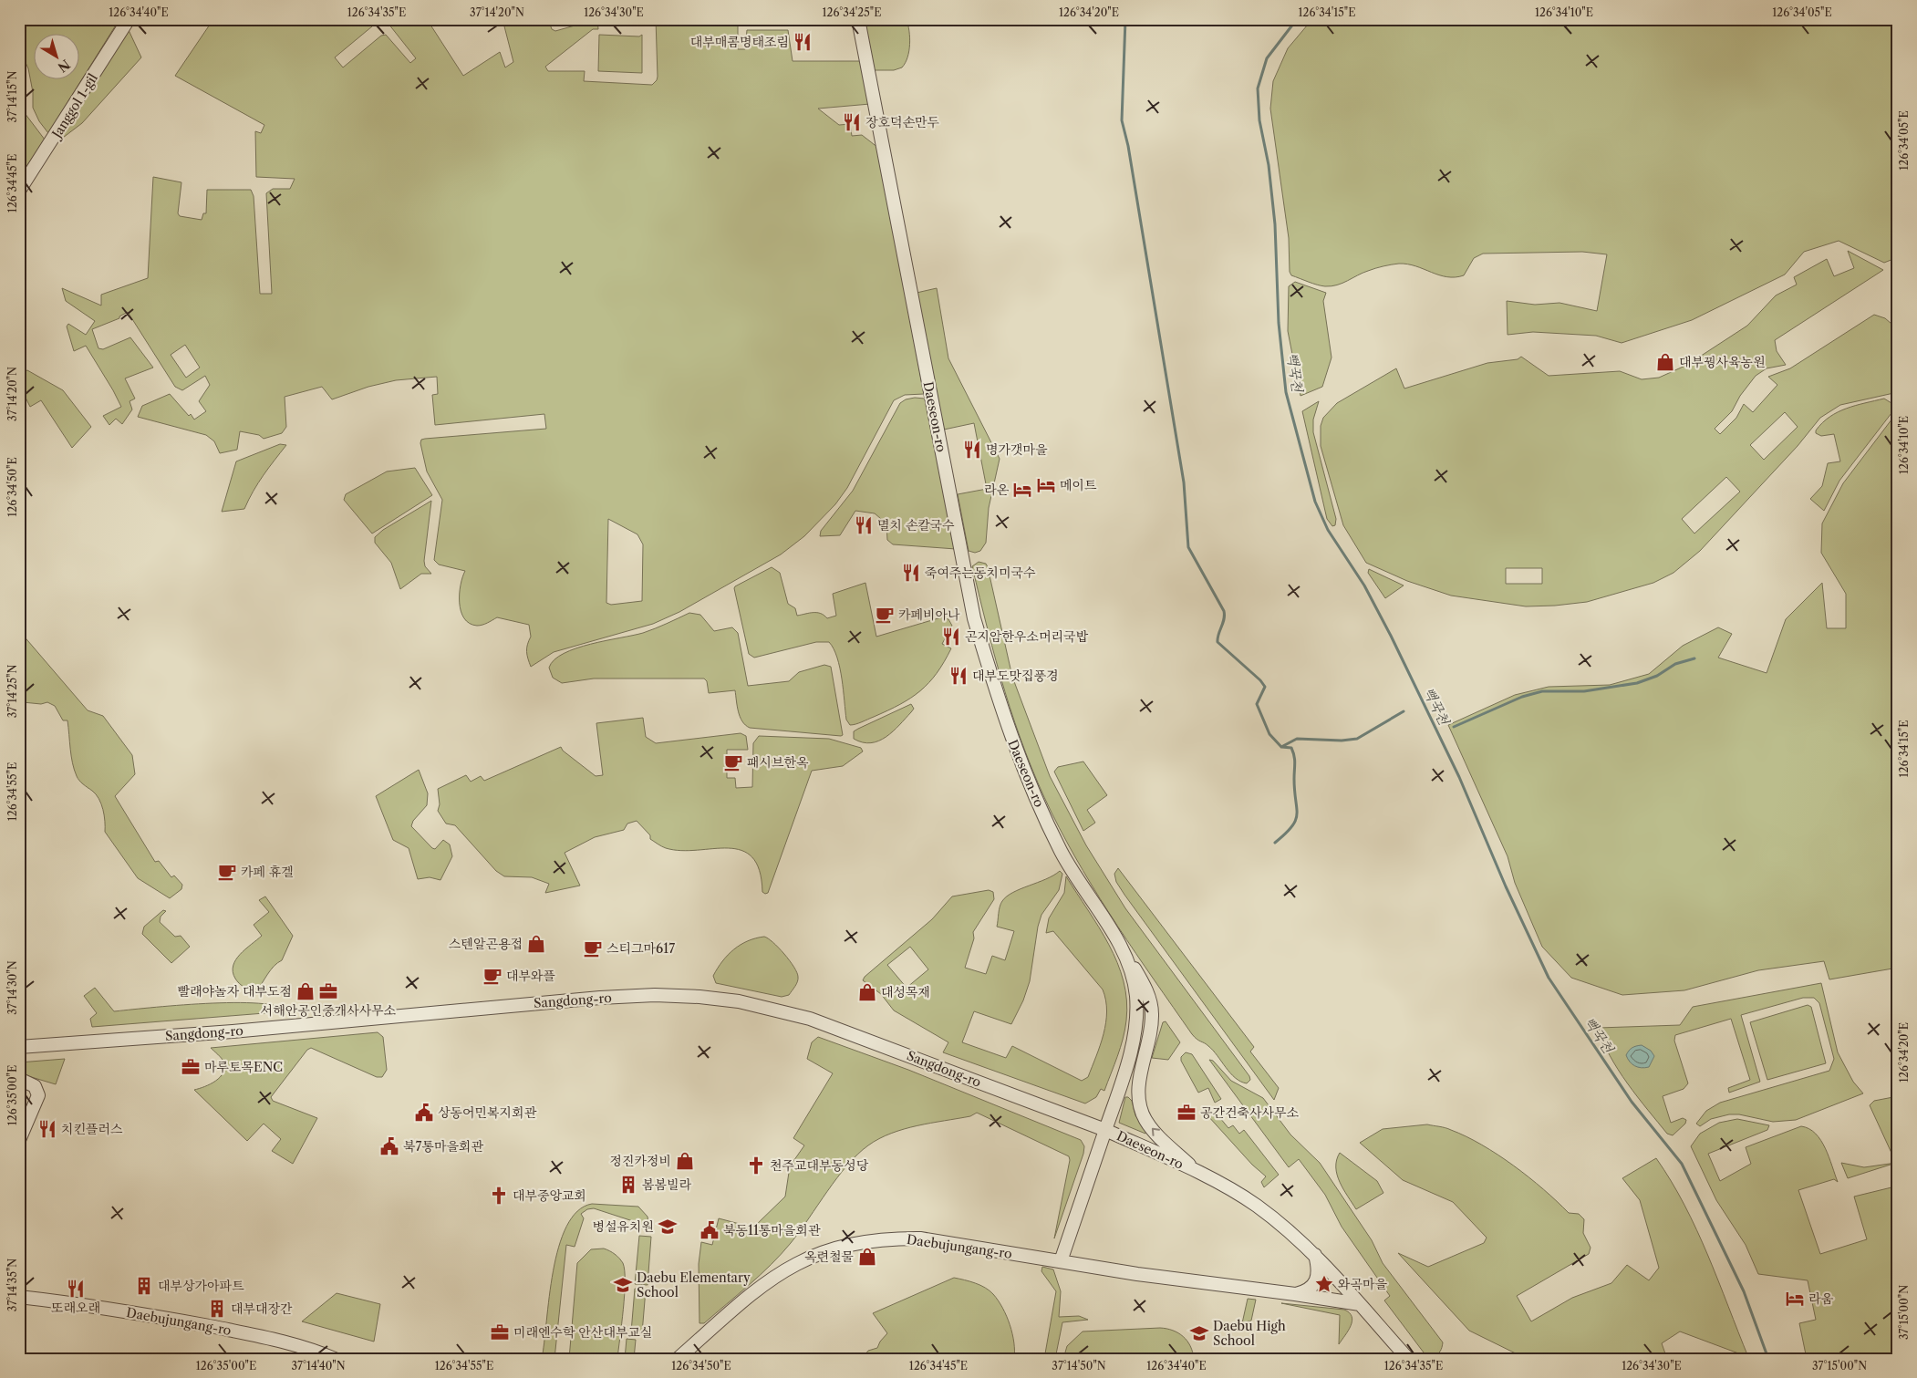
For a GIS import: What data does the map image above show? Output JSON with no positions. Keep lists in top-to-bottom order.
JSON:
{
  "streets": {
    "street": [
      "Janggol 1-gil",
      "Daeseon-ro",
      "Sangdong-ro",
      "Daebujungang-ro"
    ]
  },
  "crossings": [
    ["Daeseon-ro", "Sangdong-ro"],
    ["Daeseon-ro", "Daebujungang-ro"]
  ],
  "water": ["뻑꾹천"],
  "places": {
    "restaurant": [
      "대부매콤명태조림",
      "장호덕손만두",
      "명가갯마을",
      "멸치 손칼국수",
      "죽여주는동치미국수",
      "곤지암한우소머리국밥",
      "대부도맛집풍경",
      "치킨플러스",
      "또래오래"
    ],
    "shop": [
      "대부꿩사육농원",
      "스텐알곤용접",
      "빨래야놀자 대부도점",
      "대성목재",
      "정진카정비",
      "옥련철물"
    ],
    "hotel": ["메이트", "라온", "라움"],
    "cafe": [
      "카페비아나",
      "패시브한옥",
      "카페 휴겔",
      "스티그마617",
      "대부와플"
    ],
    "office": [
      "서해안공인중개사사무소",
      "마루토목ENC",
      "공간건축사사무소",
      "미래엔수학 안산대부교실"
    ],
    "public building": ["상동어민복지회관", "북7통마을회관", "북동11통마을회관"],
    "church": ["천주교대부동성당", "대부중앙교회"],
    "building": ["봄봄빌라", "대부상가아파트", "대부대장간"],
    "school or university": ["병설유치원", "Daebu Elementary School", "Daebu High School"],
    "place": ["와곡마을"]
  },
  "north": "bottom right",
  "coordinates": [
    "126°34'40\"E",
    "126°34'35\"E",
    "37°14'20\"N",
    "126°34'30\"E",
    "126°34'25\"E",
    "126°34'20\"E",
    "126°34'15\"E",
    "126°34'10\"E",
    "126°34'05\"E",
    "37°14'15\"N",
    "126°34'45\"E",
    "126°34'50\"E",
    "37°14'25\"N",
    "126°34'55\"E",
    "37°14'30\"N",
    "126°35'00\"E",
    "37°14'35\"N",
    "37°15'00\"N",
    "37°14'40\"N",
    "37°14'50\"N"
  ]
}
